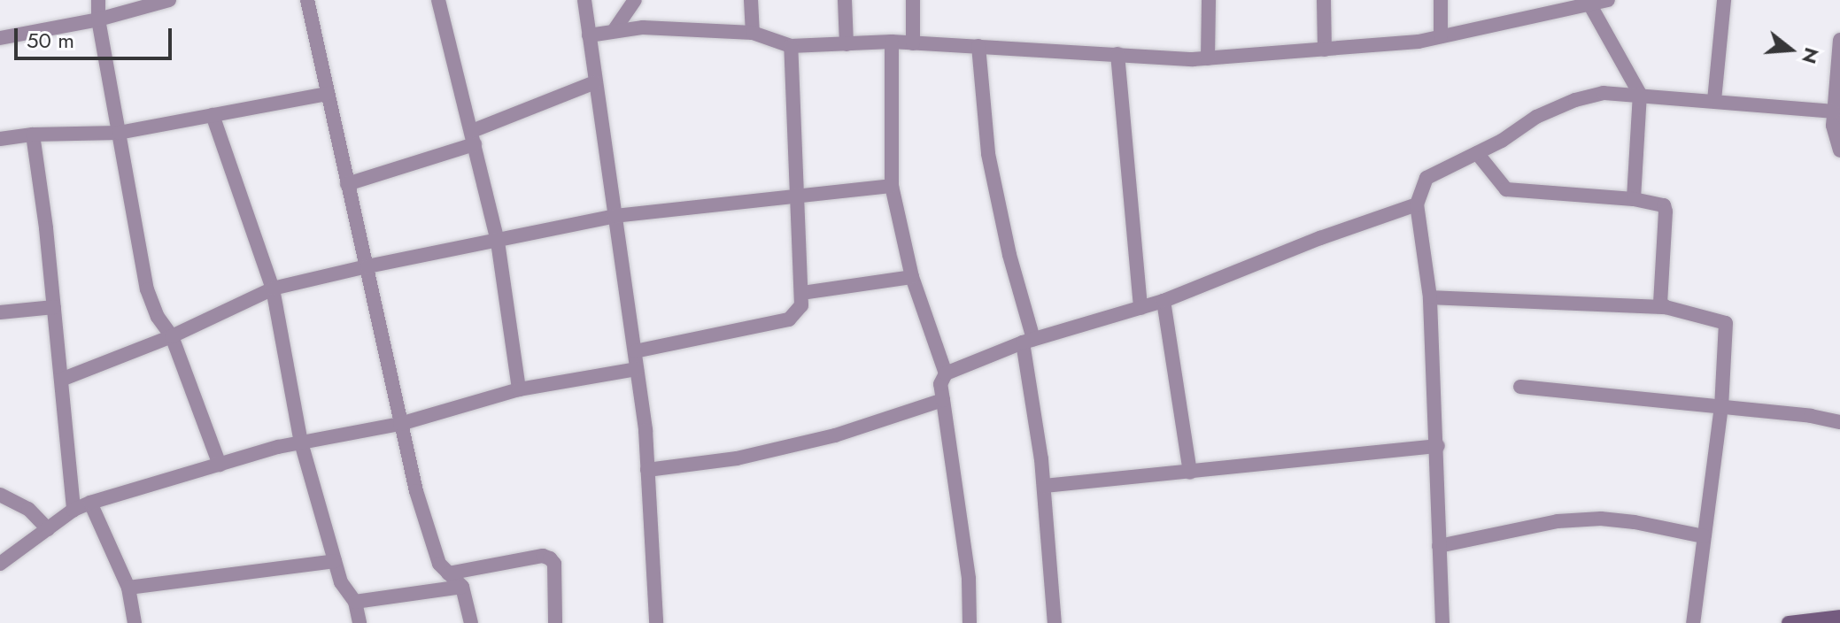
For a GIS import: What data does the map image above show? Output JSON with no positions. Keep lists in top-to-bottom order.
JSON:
{
  "scale_bar": "50 m",
  "north": "right"
}
